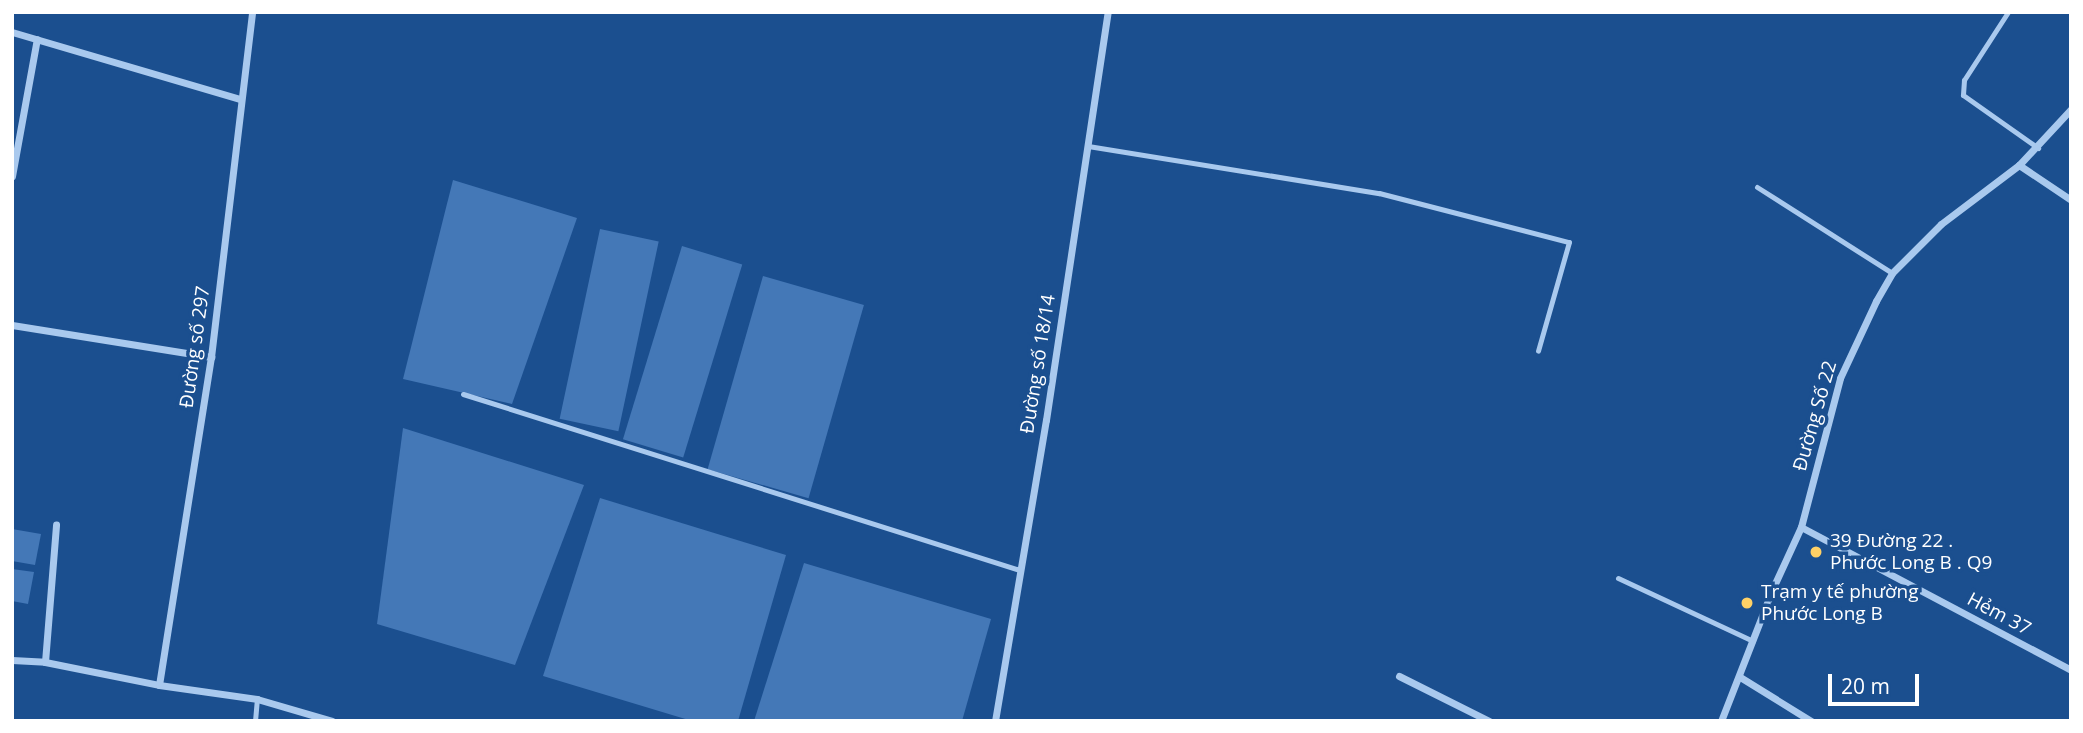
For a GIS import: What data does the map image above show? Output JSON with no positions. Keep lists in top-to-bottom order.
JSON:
{
  "streets": {
    "street": [
      "Đường số 297",
      "Đường số 18/14",
      "Đường Số 22",
      "Hẻm 37"
    ]
  },
  "crossings": [
    ["Đường Số 22", "Hẻm 37"]
  ],
  "places": ["39 Đường 22 . Phước Long B . Q9", "Trạm y tế phường Phước Long B"],
  "scale_bar": "20 m"
}
